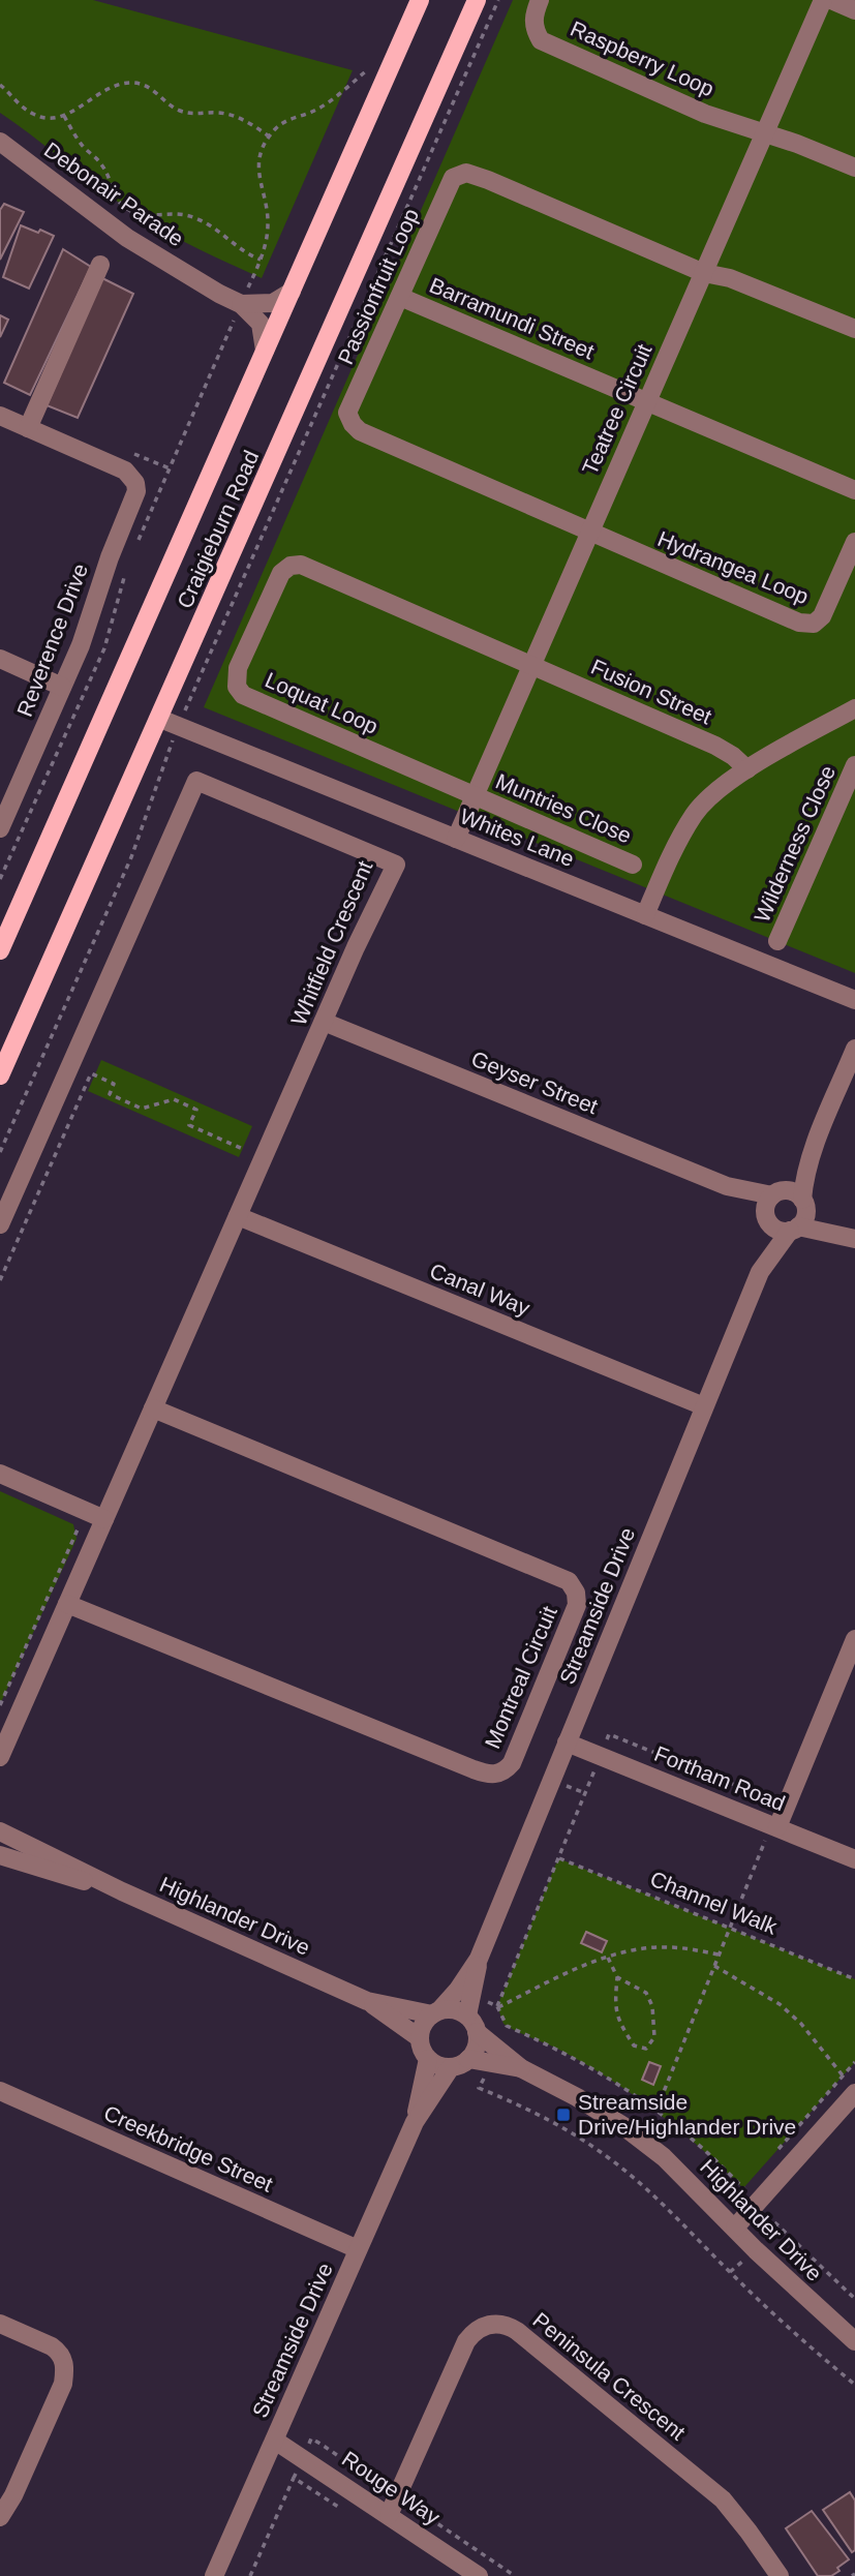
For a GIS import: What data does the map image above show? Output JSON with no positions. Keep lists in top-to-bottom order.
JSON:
{
  "streets": {
    "main road": ["Craigieburn Road"],
    "street": [
      "Raspberry Loop",
      "Debonair Parade",
      "Passionfruit Loop",
      "Barramundi Street",
      "Teatree Circuit",
      "Hydrangea Loop",
      "Reverence Drive",
      "Fusion Street",
      "Loquat Loop",
      "Muntries Close",
      "Whites Lane",
      "Wilderness Close",
      "Whitfield Crescent",
      "Geyser Street",
      "Canal Way",
      "Streamside Drive",
      "Montreal Circuit",
      "Fortham Road",
      "Highlander Drive",
      "Creekbridge Street",
      "Peninsula Crescent",
      "Rouge Way"
    ],
    "path": ["Channel Walk"]
  },
  "crossings": [
    ["Raspberry Loop", "Teatree Circuit"],
    ["Passionfruit Loop", "Barramundi Street"],
    ["Passionfruit Loop", "Teatree Circuit"],
    ["Passionfruit Loop", "Hydrangea Loop"],
    ["Barramundi Street", "Teatree Circuit"],
    ["Teatree Circuit", "Hydrangea Loop"],
    ["Teatree Circuit", "Fusion Street"],
    ["Teatree Circuit", "Loquat Loop"],
    ["Teatree Circuit", "Muntries Close"],
    ["Teatree Circuit", "Whites Lane"],
    ["Craigieburn Road", "Whites Lane"],
    ["Fusion Street", "Loquat Loop"],
    ["Loquat Loop", "Muntries Close"],
    ["Whitfield Crescent", "Geyser Street"],
    ["Whitfield Crescent", "Canal Way"],
    ["Whitfield Crescent", "Montreal Circuit"],
    ["Geyser Street", "Streamside Drive"],
    ["Canal Way", "Streamside Drive"],
    ["Streamside Drive", "Fortham Road"],
    ["Streamside Drive", "Highlander Drive"],
    ["Streamside Drive", "Creekbridge Street"],
    ["Streamside Drive", "Rouge Way"],
    ["Peninsula Crescent", "Rouge Way"]
  ],
  "places": {
    "transit": ["Streamside Drive/Highlander Drive"]
  }
}
